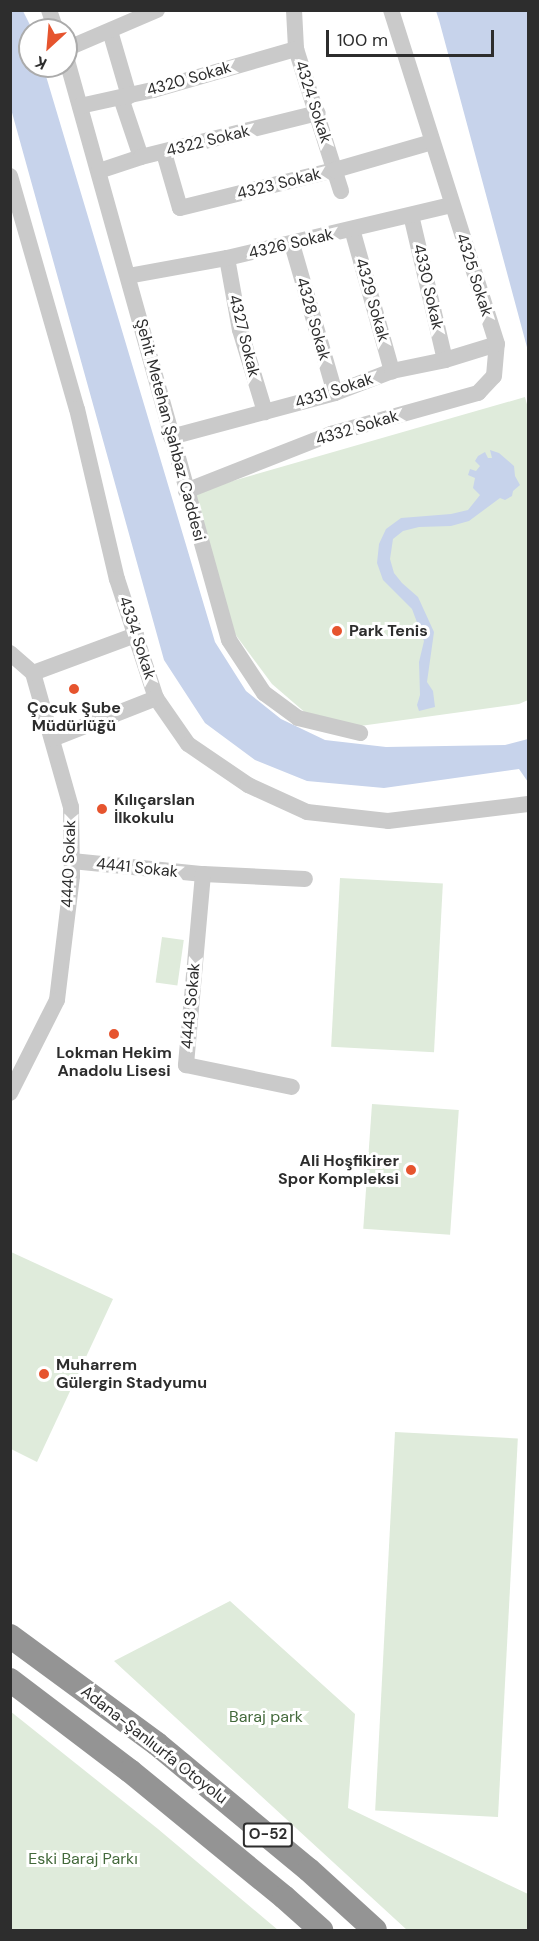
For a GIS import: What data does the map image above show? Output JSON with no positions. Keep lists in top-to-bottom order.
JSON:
{
  "streets": {
    "highway": ["Adana-Şanlıurfa Otoyolu", "O-52"],
    "street": [
      "4320 Sokak",
      "4324 Sokak",
      "4322 Sokak",
      "4323 Sokak",
      "4326 Sokak",
      "4325 Sokak",
      "4330 Sokak",
      "4329 Sokak",
      "4328 Sokak",
      "4327 Sokak",
      "4331 Sokak",
      "4332 Sokak",
      "Şehit Metehan Şahbaz Caddesi",
      "4334 Sokak",
      "4440 Sokak",
      "4441 Sokak",
      "4443 Sokak"
    ]
  },
  "crossings": [
    ["4320 Sokak", "4324 Sokak"],
    ["4320 Sokak", "Şehit Metehan Şahbaz Caddesi"],
    ["4324 Sokak", "4322 Sokak"],
    ["4324 Sokak", "4323 Sokak"],
    ["4322 Sokak", "4323 Sokak"],
    ["4322 Sokak", "Şehit Metehan Şahbaz Caddesi"],
    ["4323 Sokak", "4325 Sokak"],
    ["4326 Sokak", "4325 Sokak"],
    ["4326 Sokak", "4330 Sokak"],
    ["4326 Sokak", "4329 Sokak"],
    ["4326 Sokak", "4328 Sokak"],
    ["4326 Sokak", "4327 Sokak"],
    ["4326 Sokak", "Şehit Metehan Şahbaz Caddesi"],
    ["4325 Sokak", "4331 Sokak"],
    ["4325 Sokak", "4332 Sokak"],
    ["4330 Sokak", "4331 Sokak"],
    ["4329 Sokak", "4331 Sokak"],
    ["4328 Sokak", "4331 Sokak"],
    ["4327 Sokak", "4331 Sokak"],
    ["4331 Sokak", "4332 Sokak"],
    ["4331 Sokak", "Şehit Metehan Şahbaz Caddesi"],
    ["4332 Sokak", "Şehit Metehan Şahbaz Caddesi"],
    ["4440 Sokak", "4441 Sokak"],
    ["4441 Sokak", "4443 Sokak"]
  ],
  "parks": ["Baraj park", "Eski Baraj Parkı"],
  "places": [
    "Park Tenis",
    "Çocuk Şube Müdürlüğü",
    "Kılıçarslan İlkokulu",
    "Lokman Hekim Anadolu Lisesi",
    "Ali Hoşfikirer Spor Kompleksi",
    "Muharrem Gülergin Stadyumu"
  ],
  "scale_bar": "100 m",
  "north": "bottom left"
}
